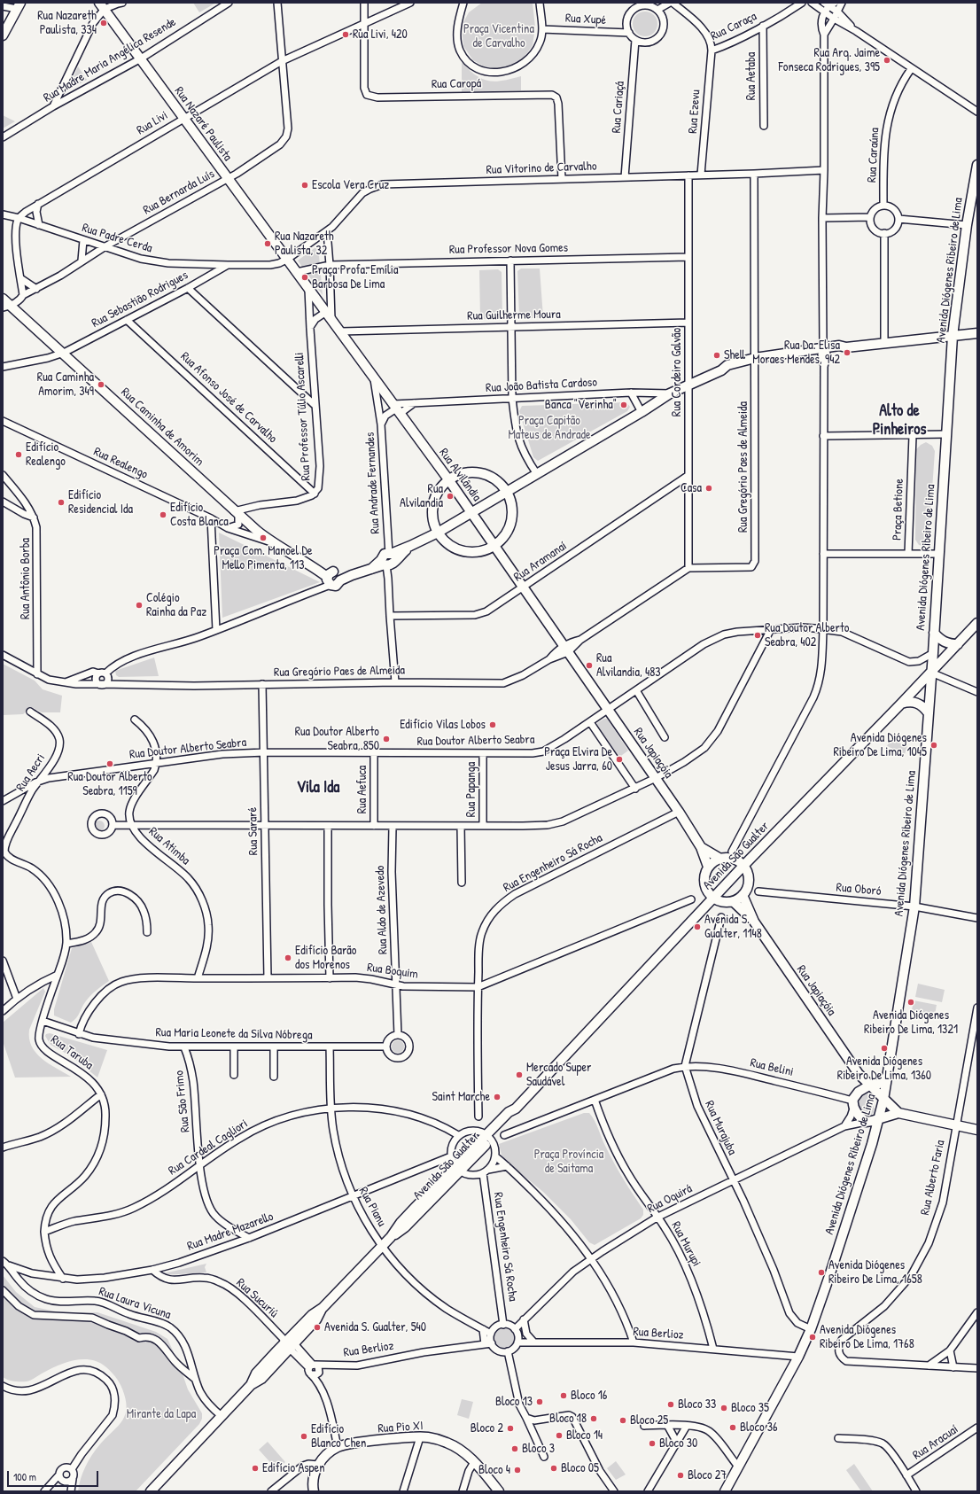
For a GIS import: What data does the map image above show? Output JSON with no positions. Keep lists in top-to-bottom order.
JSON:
{
  "streets": {
    "street": [
      "Rua Xupé",
      "Rua Caraça",
      "Rua Madre Maria Angélica Resende",
      "Rua Aetaba",
      "Rua Caropá",
      "Rua Cariaçá",
      "Rua Ezevu",
      "Rua Livi",
      "Rua Nazaré Paulista",
      "Rua Caraúna",
      "Rua Vitorino de Carvalho",
      "Rua Bernarda Luís",
      "Rua Padre Cerda",
      "Rua Professor Nova Gomes",
      "Avenida Diógenes Ribeiro de Lima",
      "Rua Sebastião Rodrigues",
      "Rua Guilherme Moura",
      "Rua Cordeiro Galvão",
      "Rua João Batista Cardoso",
      "Rua Afonso José de Carvalho",
      "Rua Professor Túlio Ascarelli",
      "Rua Caminha de Amorim",
      "Rua Realengo",
      "Rua Gregório Paes de Almeida",
      "Rua Alvilândia",
      "Rua Andrade Fernandes",
      "Praça Betione",
      "Rua Aramanaí",
      "Rua Antônio Borba",
      "Rua Doutor Alberto Seabra",
      "Rua Japiaçóia",
      "Rua Aecri",
      "Rua Aefuca",
      "Rua Papanga",
      "Rua Sararé",
      "Rua Atimba",
      "Avenida São Gualter",
      "Rua Engenheiro Sá Rocha",
      "Rua Oboró",
      "Rua Aldo de Azevedo",
      "Rua Boquim",
      "Rua Maria Leonete da Silva Nóbrega",
      "Rua Taruba",
      "Rua Belini",
      "Rua São Frimo",
      "Rua Murajuba",
      "Rua Cardeal Cagliori",
      "Rua Alberto Faria",
      "Rua Oquirá",
      "Rua Pianu",
      "Rua Madre Mazarello",
      "Rua Murupi",
      "Rua Sucuriú",
      "Rua Laura Vicuna",
      "Rua Berlioz",
      "Rua Pio XI",
      "Rua Aracuaí"
    ]
  },
  "crossings": [
    ["Rua Xupé", "Rua Cariaçá"],
    ["Rua Caraça", "Rua Aetaba"],
    ["Rua Caraça", "Rua Ezevu"],
    ["Rua Madre Maria Angélica Resende", "Rua Nazaré Paulista"],
    ["Rua Caropá", "Rua Livi"],
    ["Rua Caropá", "Rua Vitorino de Carvalho"],
    ["Rua Cariaçá", "Rua Vitorino de Carvalho"],
    ["Rua Ezevu", "Rua Vitorino de Carvalho"],
    ["Rua Livi", "Rua Nazaré Paulista"],
    ["Rua Livi", "Rua Bernarda Luís"],
    ["Rua Livi", "Rua Padre Cerda"],
    ["Rua Nazaré Paulista", "Rua Vitorino de Carvalho"],
    ["Rua Nazaré Paulista", "Rua Bernarda Luís"],
    ["Rua Nazaré Paulista", "Rua Alvilândia"],
    ["Rua Vitorino de Carvalho", "Rua Cordeiro Galvão"],
    ["Rua Vitorino de Carvalho", "Rua Gregório Paes de Almeida"],
    ["Rua Vitorino de Carvalho", "Rua Alvilândia"],
    ["Rua Bernarda Luís", "Rua Padre Cerda"],
    ["Rua Bernarda Luís", "Rua Caminha de Amorim"],
    ["Rua Padre Cerda", "Rua Sebastião Rodrigues"],
    ["Rua Professor Nova Gomes", "Rua Cordeiro Galvão"],
    ["Rua Professor Nova Gomes", "Rua Alvilândia"],
    ["Avenida Diógenes Ribeiro de Lima", "Rua Caminha de Amorim"],
    ["Avenida Diógenes Ribeiro de Lima", "Praça Betione"],
    ["Avenida Diógenes Ribeiro de Lima", "Rua Doutor Alberto Seabra"],
    ["Avenida Diógenes Ribeiro de Lima", "Rua Japiaçóia"],
    ["Avenida Diógenes Ribeiro de Lima", "Avenida São Gualter"],
    ["Avenida Diógenes Ribeiro de Lima", "Rua Oboró"],
    ["Avenida Diógenes Ribeiro de Lima", "Rua Belini"],
    ["Avenida Diógenes Ribeiro de Lima", "Rua Murajuba"],
    ["Avenida Diógenes Ribeiro de Lima", "Rua Oquirá"],
    ["Avenida Diógenes Ribeiro de Lima", "Rua Berlioz"],
    ["Rua Sebastião Rodrigues", "Rua Afonso José de Carvalho"],
    ["Rua Sebastião Rodrigues", "Rua Caminha de Amorim"],
    ["Rua Guilherme Moura", "Rua Cordeiro Galvão"],
    ["Rua Guilherme Moura", "Rua Alvilândia"],
    ["Rua Cordeiro Galvão", "Rua Caminha de Amorim"],
    ["Rua Cordeiro Galvão", "Rua Gregório Paes de Almeida"],
    ["Rua Cordeiro Galvão", "Rua Aramanaí"],
    ["Rua João Batista Cardoso", "Rua Caminha de Amorim"],
    ["Rua João Batista Cardoso", "Rua Alvilândia"],
    ["Rua João Batista Cardoso", "Rua Andrade Fernandes"],
    ["Rua Afonso José de Carvalho", "Rua Professor Túlio Ascarelli"],
    ["Rua Professor Túlio Ascarelli", "Rua Caminha de Amorim"],
    ["Rua Professor Túlio Ascarelli", "Rua Alvilândia"],
    ["Rua Caminha de Amorim", "Rua Realengo"],
    ["Rua Caminha de Amorim", "Rua Gregório Paes de Almeida"],
    ["Rua Caminha de Amorim", "Rua Alvilândia"],
    ["Rua Caminha de Amorim", "Rua Andrade Fernandes"],
    ["Rua Gregório Paes de Almeida", "Rua Alvilândia"],
    ["Rua Gregório Paes de Almeida", "Rua Andrade Fernandes"],
    ["Rua Gregório Paes de Almeida", "Rua Antônio Borba"],
    ["Rua Gregório Paes de Almeida", "Rua Sararé"],
    ["Rua Alvilândia", "Rua Andrade Fernandes"],
    ["Rua Alvilândia", "Rua Aramanaí"],
    ["Rua Alvilândia", "Rua Doutor Alberto Seabra"],
    ["Rua Alvilândia", "Rua Japiaçóia"],
    ["Rua Andrade Fernandes", "Rua Aramanaí"],
    ["Rua Doutor Alberto Seabra", "Rua Japiaçóia"],
    ["Rua Doutor Alberto Seabra", "Rua Aecri"],
    ["Rua Doutor Alberto Seabra", "Rua Aefuca"],
    ["Rua Doutor Alberto Seabra", "Rua Papanga"],
    ["Rua Doutor Alberto Seabra", "Rua Sararé"],
    ["Rua Doutor Alberto Seabra", "Rua Atimba"],
    ["Rua Japiaçóia", "Avenida São Gualter"],
    ["Rua Japiaçóia", "Rua Engenheiro Sá Rocha"],
    ["Rua Japiaçóia", "Rua Belini"],
    ["Rua Japiaçóia", "Rua Oquirá"],
    ["Rua Aecri", "Rua Taruba"],
    ["Rua Sararé", "Rua Boquim"],
    ["Rua Atimba", "Rua Boquim"],
    ["Avenida São Gualter", "Rua Pianu"],
    ["Avenida São Gualter", "Rua Sucuriú"],
    ["Avenida São Gualter", "Rua Laura Vicuna"],
    ["Rua Engenheiro Sá Rocha", "Rua Boquim"],
    ["Rua Engenheiro Sá Rocha", "Rua Oquirá"],
    ["Rua Engenheiro Sá Rocha", "Rua Pianu"],
    ["Rua Engenheiro Sá Rocha", "Rua Berlioz"],
    ["Rua Aldo de Azevedo", "Rua Boquim"],
    ["Rua Aldo de Azevedo", "Rua Maria Leonete da Silva Nóbrega"],
    ["Rua Boquim", "Rua Maria Leonete da Silva Nóbrega"],
    ["Rua Maria Leonete da Silva Nóbrega", "Rua Taruba"],
    ["Rua Maria Leonete da Silva Nóbrega", "Rua São Frimo"],
    ["Rua Maria Leonete da Silva Nóbrega", "Rua Pianu"],
    ["Rua Taruba", "Rua Cardeal Cagliori"],
    ["Rua Belini", "Rua Murajuba"],
    ["Rua Belini", "Rua Oquirá"],
    ["Rua São Frimo", "Rua Cardeal Cagliori"],
    ["Rua São Frimo", "Rua Madre Mazarello"],
    ["Rua Murajuba", "Rua Oquirá"],
    ["Rua Cardeal Cagliori", "Rua Pianu"],
    ["Rua Oquirá", "Rua Pianu"],
    ["Rua Oquirá", "Rua Murupi"],
    ["Rua Oquirá", "Rua Berlioz"],
    ["Rua Pianu", "Rua Madre Mazarello"],
    ["Rua Pianu", "Rua Berlioz"],
    ["Rua Madre Mazarello", "Rua Sucuriú"],
    ["Rua Madre Mazarello", "Rua Laura Vicuna"],
    ["Rua Murupi", "Rua Berlioz"],
    ["Rua Sucuriú", "Rua Berlioz"]
  ],
  "districts": ["Alto de Pinheiros", "Vila Ida"],
  "parks": [
    "Praça Vicentina de Carvalho",
    "Praça Capitão Mateus de Andrade",
    "Praça Província de Saitama",
    "Mirante da Lapa"
  ],
  "places": [
    "Rua Nazareth Paulista, 334",
    "Rua Livi, 420",
    "Rua Arq. Jaime Fonseca Rodrigues, 395",
    "Escola Vera Cruz",
    "Rua Nazareth Paulista, 32",
    "Praça Profa. Emília Barbosa De Lima",
    "Rua Da. Elisa Moraes Mendes, 942",
    "Shell",
    "Rua Caminha Amorim, 349",
    "Banca \"Verinha\"",
    "Edifício Realengo",
    "Casa",
    "Rua Alvilandia",
    "Edifício Residencial Ida",
    "Edifício Costa Blanca",
    "Praça Com. Manoel De Mello Pimenta, 113",
    "Colégio Rainha da Paz",
    "Rua Doutor Alberto Seabra, 402",
    "Rua Alvilandia, 483",
    "Edifício Vilas Lobos",
    "Rua Doutor Alberto Seabra, 850",
    "Avenida Diógenes Ribeiro De Lima, 1045",
    "Praça Elvira De Jesus Jarra, 60",
    "Rua Doutor Alberto Seabra, 1159",
    "Avenida S. Gualter, 1148",
    "Edifício Barão dos Morenos",
    "Avenida Diógenes Ribeiro De Lima, 1321",
    "Avenida Diógenes Ribeiro De Lima, 1360",
    "Mercado Super Saudável",
    "Saint Marche",
    "Avenida Diógenes Ribeiro De Lima, 1658",
    "Avenida S. Gualter, 540",
    "Avenida Diógenes Ribeiro De Lima, 1768",
    "Bloco 16",
    "Bloco 13",
    "Bloco 33",
    "Bloco 35",
    "Bloco 18",
    "Bloco 25",
    "Bloco 36",
    "Bloco 2",
    "Bloco 14",
    "Edifício Blanco Chen",
    "Bloco 30",
    "Bloco 3",
    "Edifício Aspen",
    "Bloco 05",
    "Bloco 4",
    "Bloco 27"
  ],
  "scale_bar": "100 m"
}
